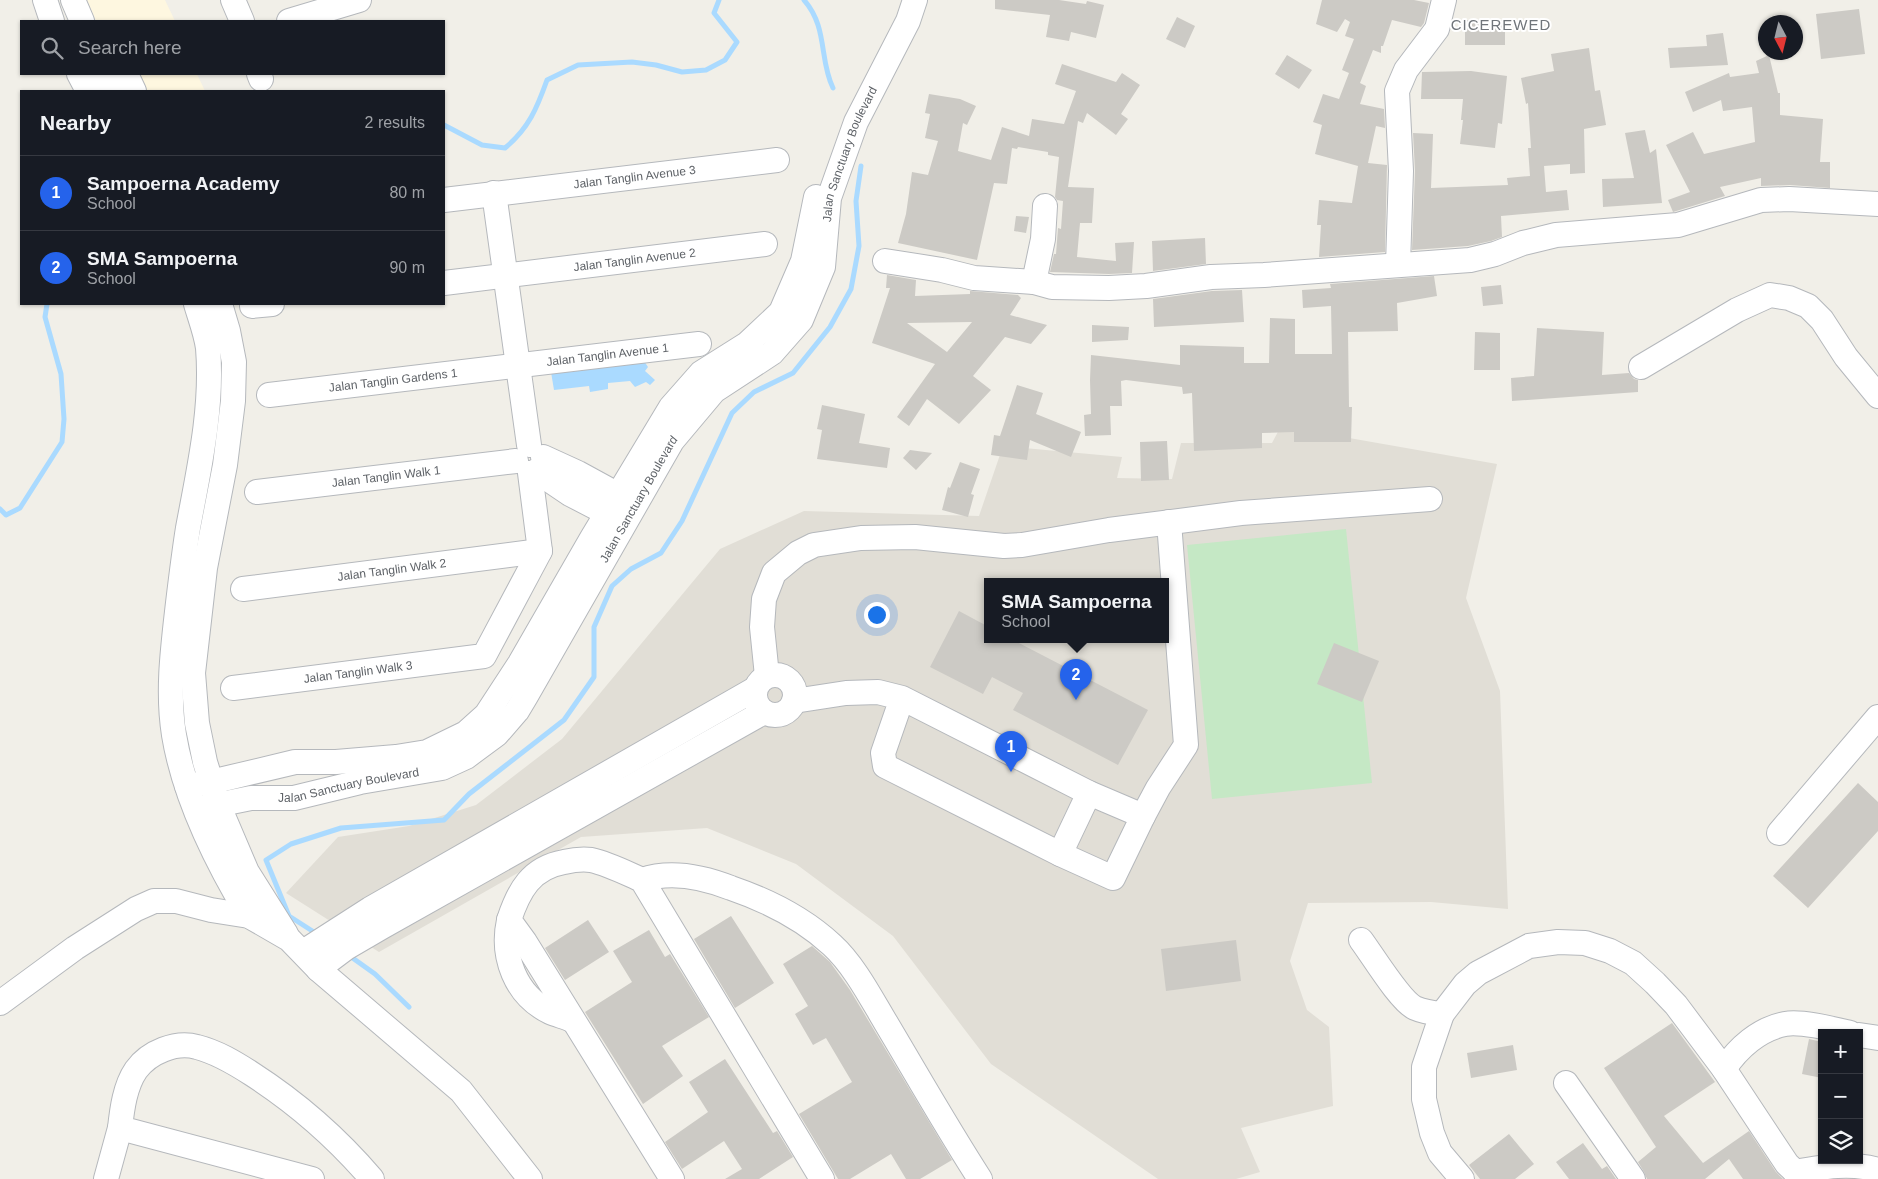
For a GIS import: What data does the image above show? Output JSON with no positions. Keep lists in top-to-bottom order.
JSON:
{
  "streets": {
    "street": [
      "Jalan Sanctuary Boulevard",
      "Jalan Tanglin Avenue 3",
      "Jalan Tanglin Avenue 2",
      "Jalan Tanglin Avenue 1",
      "Jalan Tanglin Gardens 1",
      "Jalan Tanglin Walk 1",
      "Jalan Tanglin Walk 2",
      "Jalan Tanglin Walk 3"
    ]
  },
  "crossings": [
    ["Jalan Tanglin Avenue 1", "Jalan Tanglin Gardens 1"],
    ["Jalan Tanglin Walk 2", "Jalan Tanglin Walk 3"]
  ],
  "districts": ["CICEREWED"],
  "north": "bottom",
  "page": {
    "search": "Search here",
    "heading": ["Nearby", "2 results"],
    "list": [
      {
        "mark": "1",
        "name": "Sampoerna Academy",
        "note": "School",
        "value": "80 m"
      },
      {
        "mark": "2",
        "name": "SMA Sampoerna",
        "note": "School",
        "value": "90 m"
      }
    ],
    "popup": ["SMA Sampoerna", "School"],
    "pins": ["2", "1"],
    "map_buttons": ["+", "−"]
  }
}
